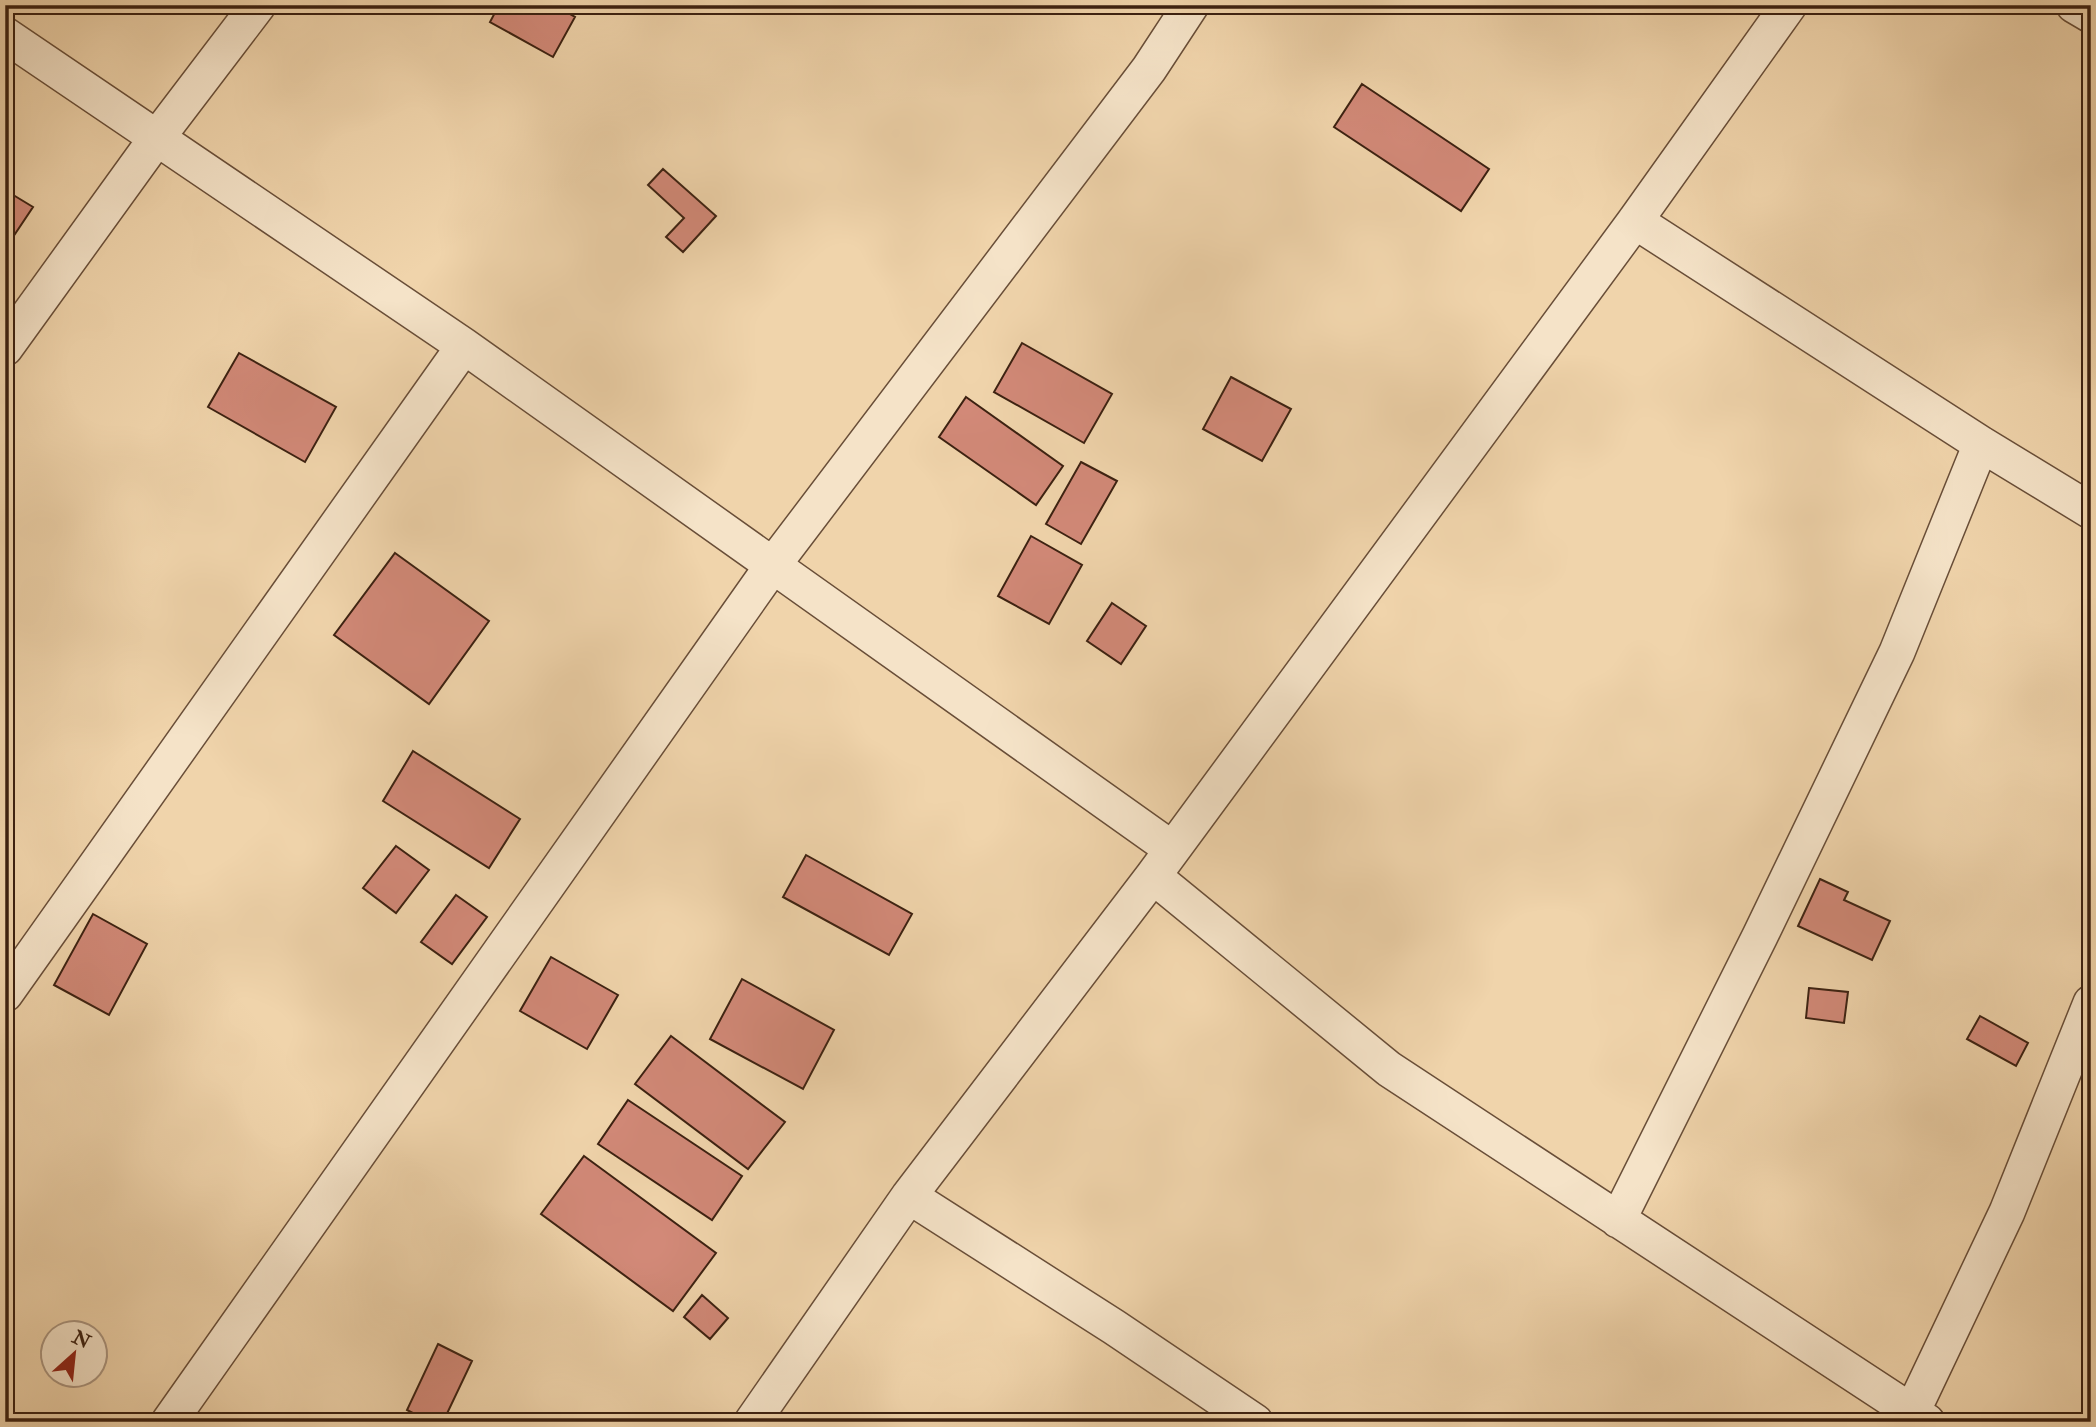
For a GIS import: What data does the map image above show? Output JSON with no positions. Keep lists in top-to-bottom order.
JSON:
{
  "north": "top right"
}
